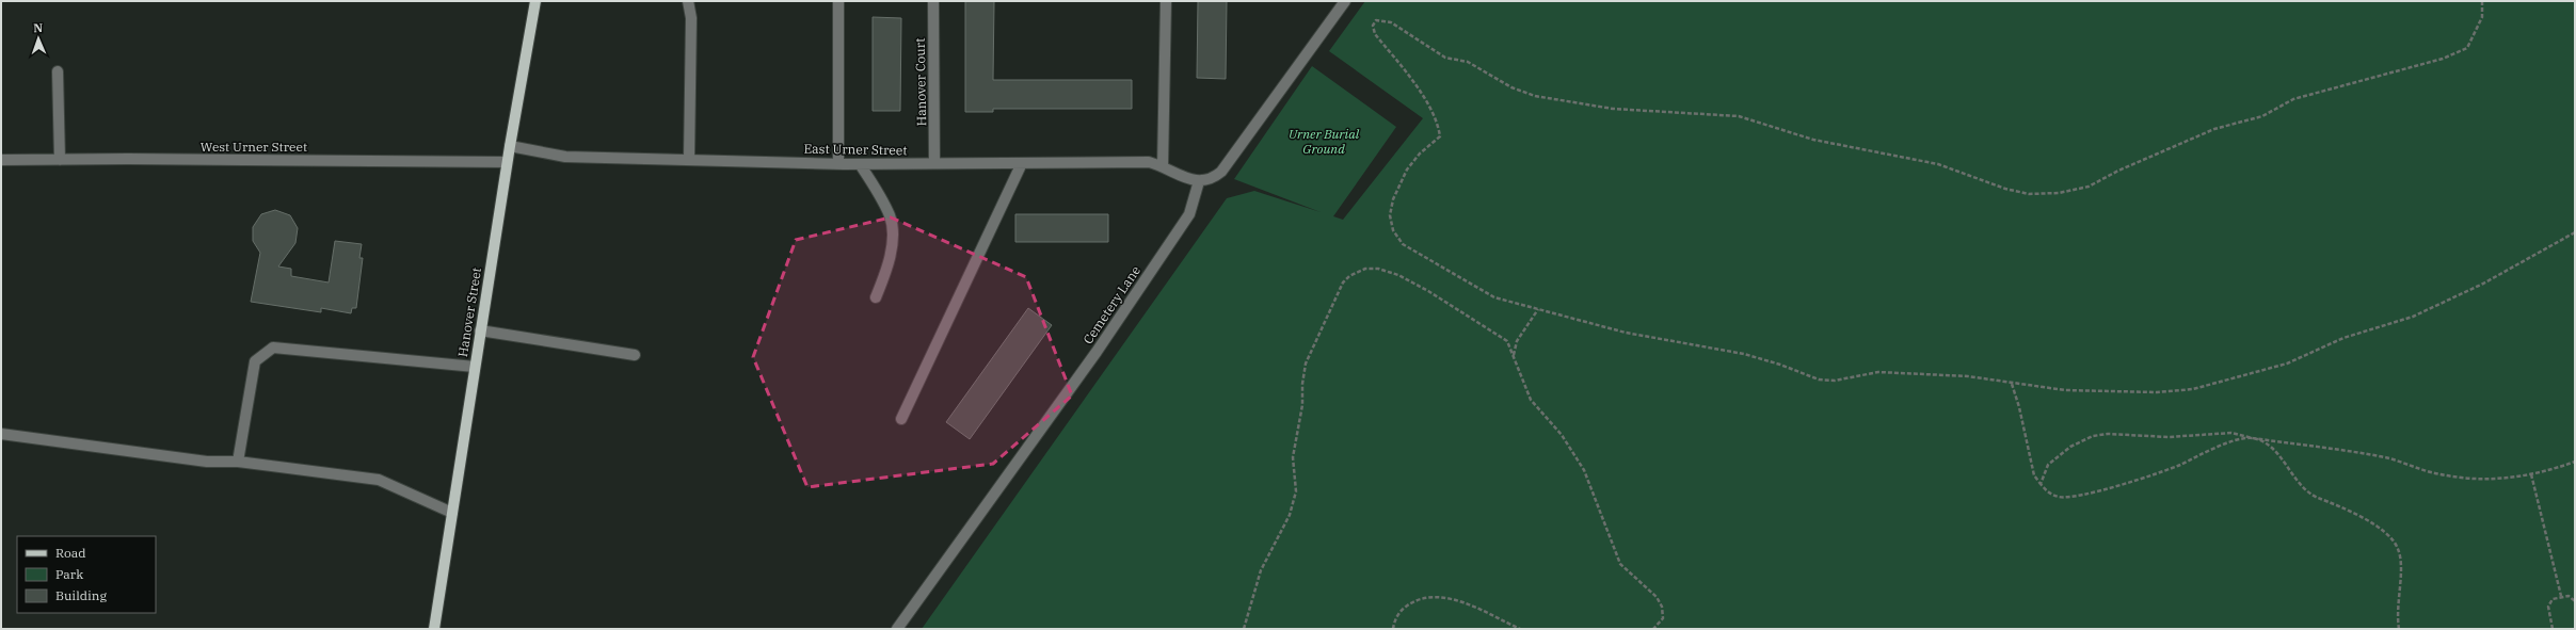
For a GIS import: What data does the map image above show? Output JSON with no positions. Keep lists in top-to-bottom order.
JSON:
{
  "streets": {
    "main road": ["Hanover Street"],
    "street": [
      "Hanover Court",
      "West Urner Street",
      "East Urner Street",
      "Cemetery Lane"
    ]
  },
  "crossings": [
    ["Hanover Court", "East Urner Street"],
    ["West Urner Street", "Hanover Street"],
    ["East Urner Street", "Cemetery Lane"],
    ["East Urner Street", "Hanover Street"]
  ],
  "parks": ["Urner Burial Ground"],
  "legend": ["Road", "Park", "Building"],
  "north": "top"
}
